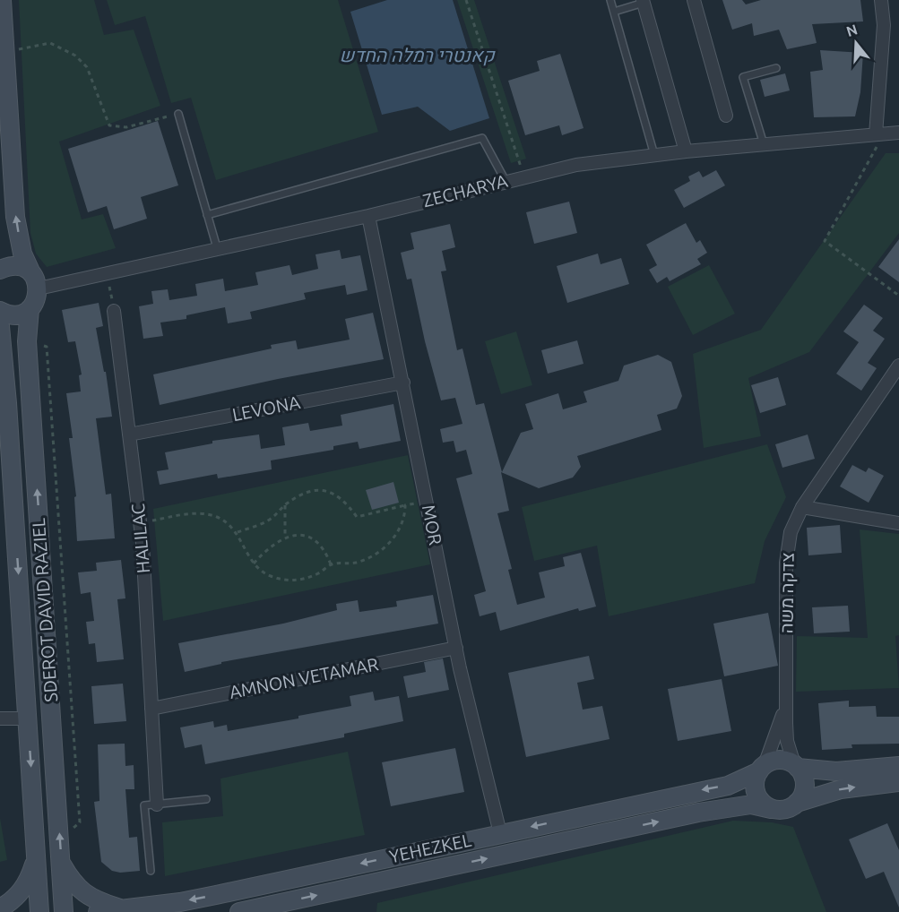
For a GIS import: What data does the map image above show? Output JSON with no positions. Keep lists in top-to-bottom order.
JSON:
{
  "streets": {
    "main road": ["SDEROT DAVID RAZIEL", "YEHEZKEL"],
    "street": [
      "ZECHARYA",
      "LEVONA",
      "MOR",
      "HALILAC",
      "צדקה משה",
      "AMNON VETAMAR"
    ]
  },
  "crossings": [
    ["ZECHARYA", "MOR"],
    ["ZECHARYA", "SDEROT DAVID RAZIEL"],
    ["LEVONA", "MOR"],
    ["LEVONA", "HALILAC"],
    ["MOR", "AMNON VETAMAR"],
    ["MOR", "YEHEZKEL"],
    ["HALILAC", "AMNON VETAMAR"],
    ["צדקה משה", "YEHEZKEL"]
  ],
  "water": ["קאנטרי רמלה החדש"],
  "north": "top"
}
